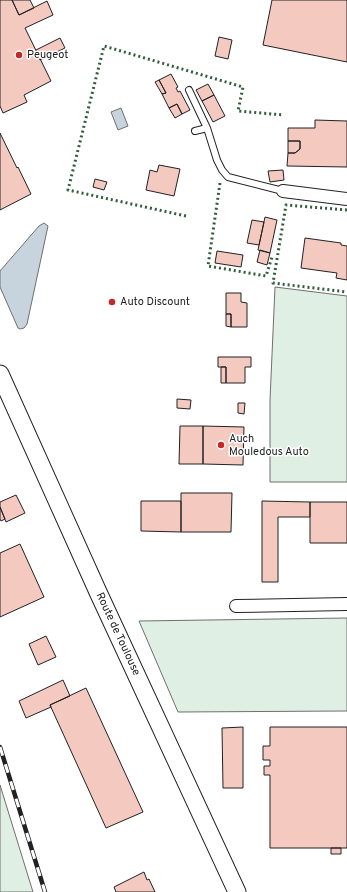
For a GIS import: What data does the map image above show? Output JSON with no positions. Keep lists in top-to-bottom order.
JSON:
{
  "streets": {
    "main road": ["Route de Toulouse"]
  },
  "places": ["Peugeot", "Auto Discount", "Auch Mouledous Auto"]
}
